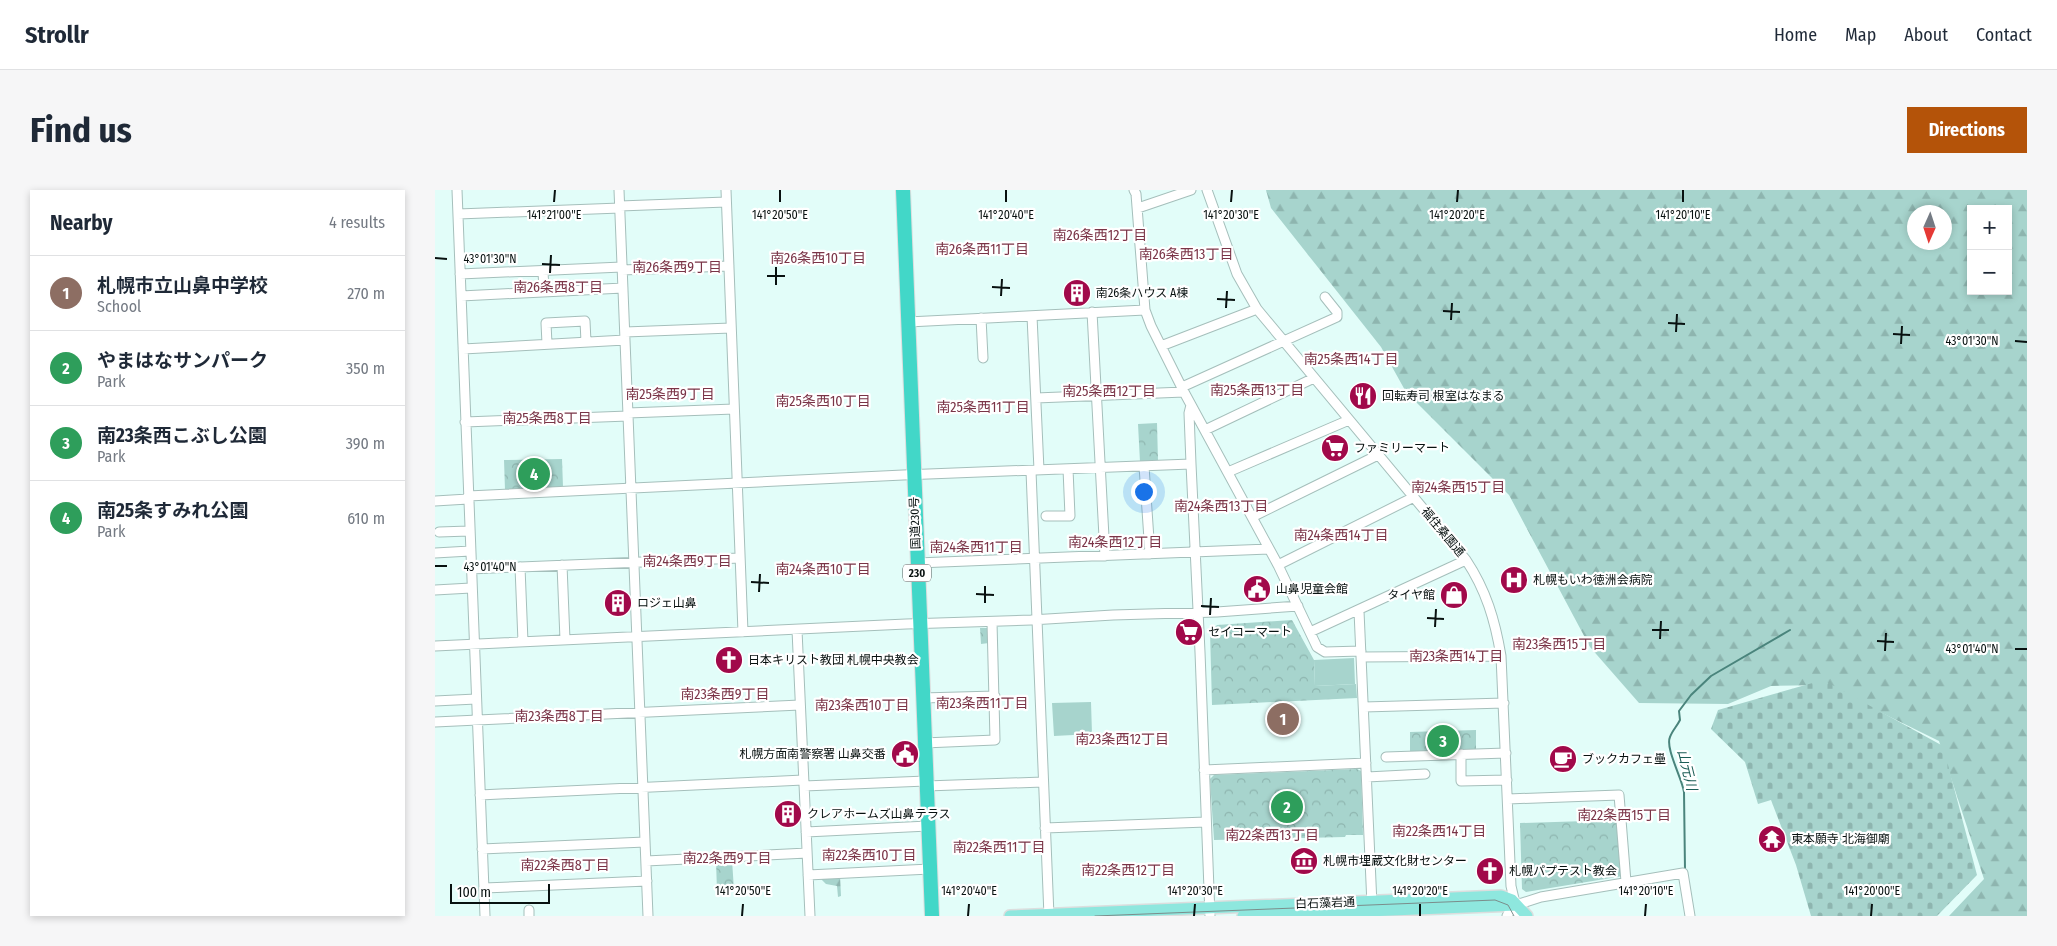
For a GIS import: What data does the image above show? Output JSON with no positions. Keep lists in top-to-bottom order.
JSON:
{
  "streets": {
    "highway": ["国道230号", "230"],
    "main road": ["白石藻岩通"],
    "street": ["福住桑園通"]
  },
  "crossings": [
    ["福住桑園通", "白石藻岩通"]
  ],
  "districts": [
    "南26条西12丁目",
    "南26条西11丁目",
    "南26条西13丁目",
    "南26条西10丁目",
    "南26条西9丁目",
    "南26条西8丁目",
    "南25条西14丁目",
    "南25条西13丁目",
    "南25条西12丁目",
    "南25条西9丁目",
    "南25条西10丁目",
    "南25条西11丁目",
    "南25条西8丁目",
    "南24条西15丁目",
    "南24条西13丁目",
    "南24条西14丁目",
    "南24条西12丁目",
    "南24条西11丁目",
    "南24条西9丁目",
    "南24条西10丁目",
    "南23条西15丁目",
    "南23条西14丁目",
    "南23条西9丁目",
    "南23条西11丁目",
    "南23条西10丁目",
    "南23条西8丁目",
    "南23条西12丁目",
    "南22条西15丁目",
    "南22条西14丁目",
    "南22条西13丁目",
    "南22条西11丁目",
    "南22条西10丁目",
    "南22条西9丁目",
    "南22条西8丁目",
    "南22条西12丁目"
  ],
  "water": ["山元川"],
  "places": {
    "building": ["南26条ハウス A棟", "ロジェ山鼻", "クレアホームズ山鼻テラス"],
    "restaurant": ["回転寿司 根室はなまる"],
    "supermarket": ["ファミリーマート", "セイコーマート"],
    "hospital": ["札幌もいわ徳洲会病院"],
    "public building": ["山鼻児童会館", "札幌方面南警察署 山鼻交番"],
    "shop": ["タイヤ館"],
    "church": ["日本キリスト教団 札幌中央教会", "札幌パプテスト教会"],
    "cafe": ["ブックカフェ壘"],
    "temple": ["東本願寺 北海御廟"],
    "museum": ["札幌市埋蔵文化財センター"]
  },
  "scale_bar": "100 m",
  "north": "bottom",
  "page": {
    "header": "Strollr",
    "nav": [
      "Home",
      "Map",
      "About",
      "Contact"
    ],
    "buttons": "Directions",
    "title": "Find us",
    "heading": ["Nearby", "4 results"],
    "map_buttons": ["+", "−"],
    "list": [
      {
        "mark": "1",
        "name": "札幌市立山鼻中学校",
        "note": "School",
        "value": "270 m"
      },
      {
        "mark": "2",
        "name": "やまはなサンパーク",
        "note": "Park",
        "value": "350 m"
      },
      {
        "mark": "3",
        "name": "南23条西こぶし公園",
        "note": "Park",
        "value": "390 m"
      },
      {
        "mark": "4",
        "name": "南25条すみれ公園",
        "note": "Park",
        "value": "610 m"
      }
    ],
    "pins": [
      "4",
      "1",
      "3",
      "2"
    ],
    "scale": "100 m"
  },
  "coordinates": [
    "141°20'40\"E",
    "141°20'30\"E",
    "141°21'00\"E",
    "141°20'50\"E",
    "141°20'20\"E",
    "141°20'10\"E",
    "43°01'30\"N",
    "43°01'40\"N",
    "141°20'00\"E"
  ]
}
